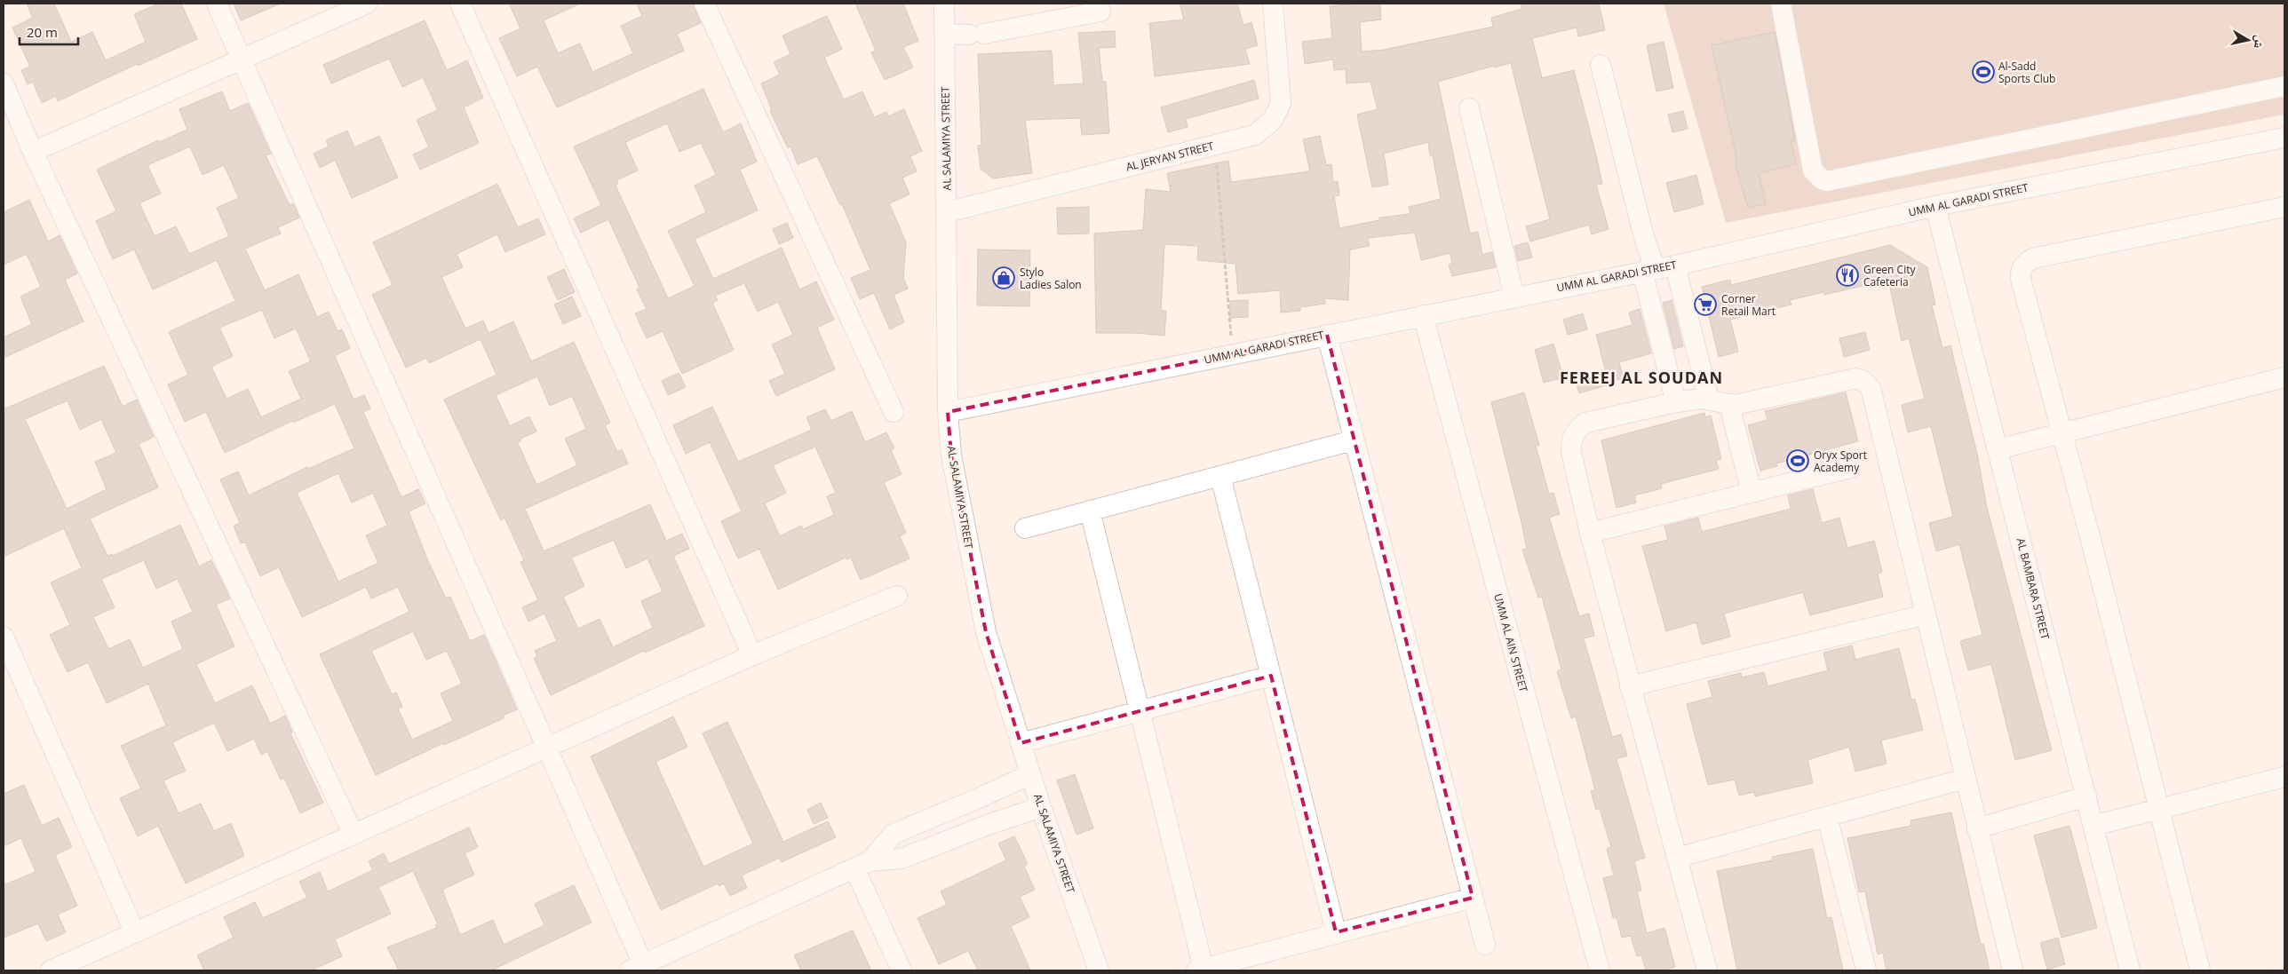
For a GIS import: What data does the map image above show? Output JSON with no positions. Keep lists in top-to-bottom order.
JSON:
{
  "streets": {
    "street": [
      "AL SALAMIYA STREET",
      "AL JERYAN STREET",
      "UMM AL GARADI STREET",
      "AL BAMBARA STREET",
      "UMM AL AIN STREET"
    ]
  },
  "crossings": [
    ["AL SALAMIYA STREET", "AL JERYAN STREET"],
    ["AL SALAMIYA STREET", "UMM AL GARADI STREET"],
    ["UMM AL GARADI STREET", "AL BAMBARA STREET"],
    ["UMM AL GARADI STREET", "UMM AL AIN STREET"]
  ],
  "districts": ["FEREEJ AL SOUDAN"],
  "places": {
    "sports": ["Al-Sadd Sports Club", "Oryx Sport Academy"],
    "restaurant": ["Green City Cafeteria"],
    "shop": ["Stylo Ladies Salon"],
    "supermarket": ["Corner Retail Mart"]
  },
  "scale_bar": "20 m",
  "north": "right"
}
